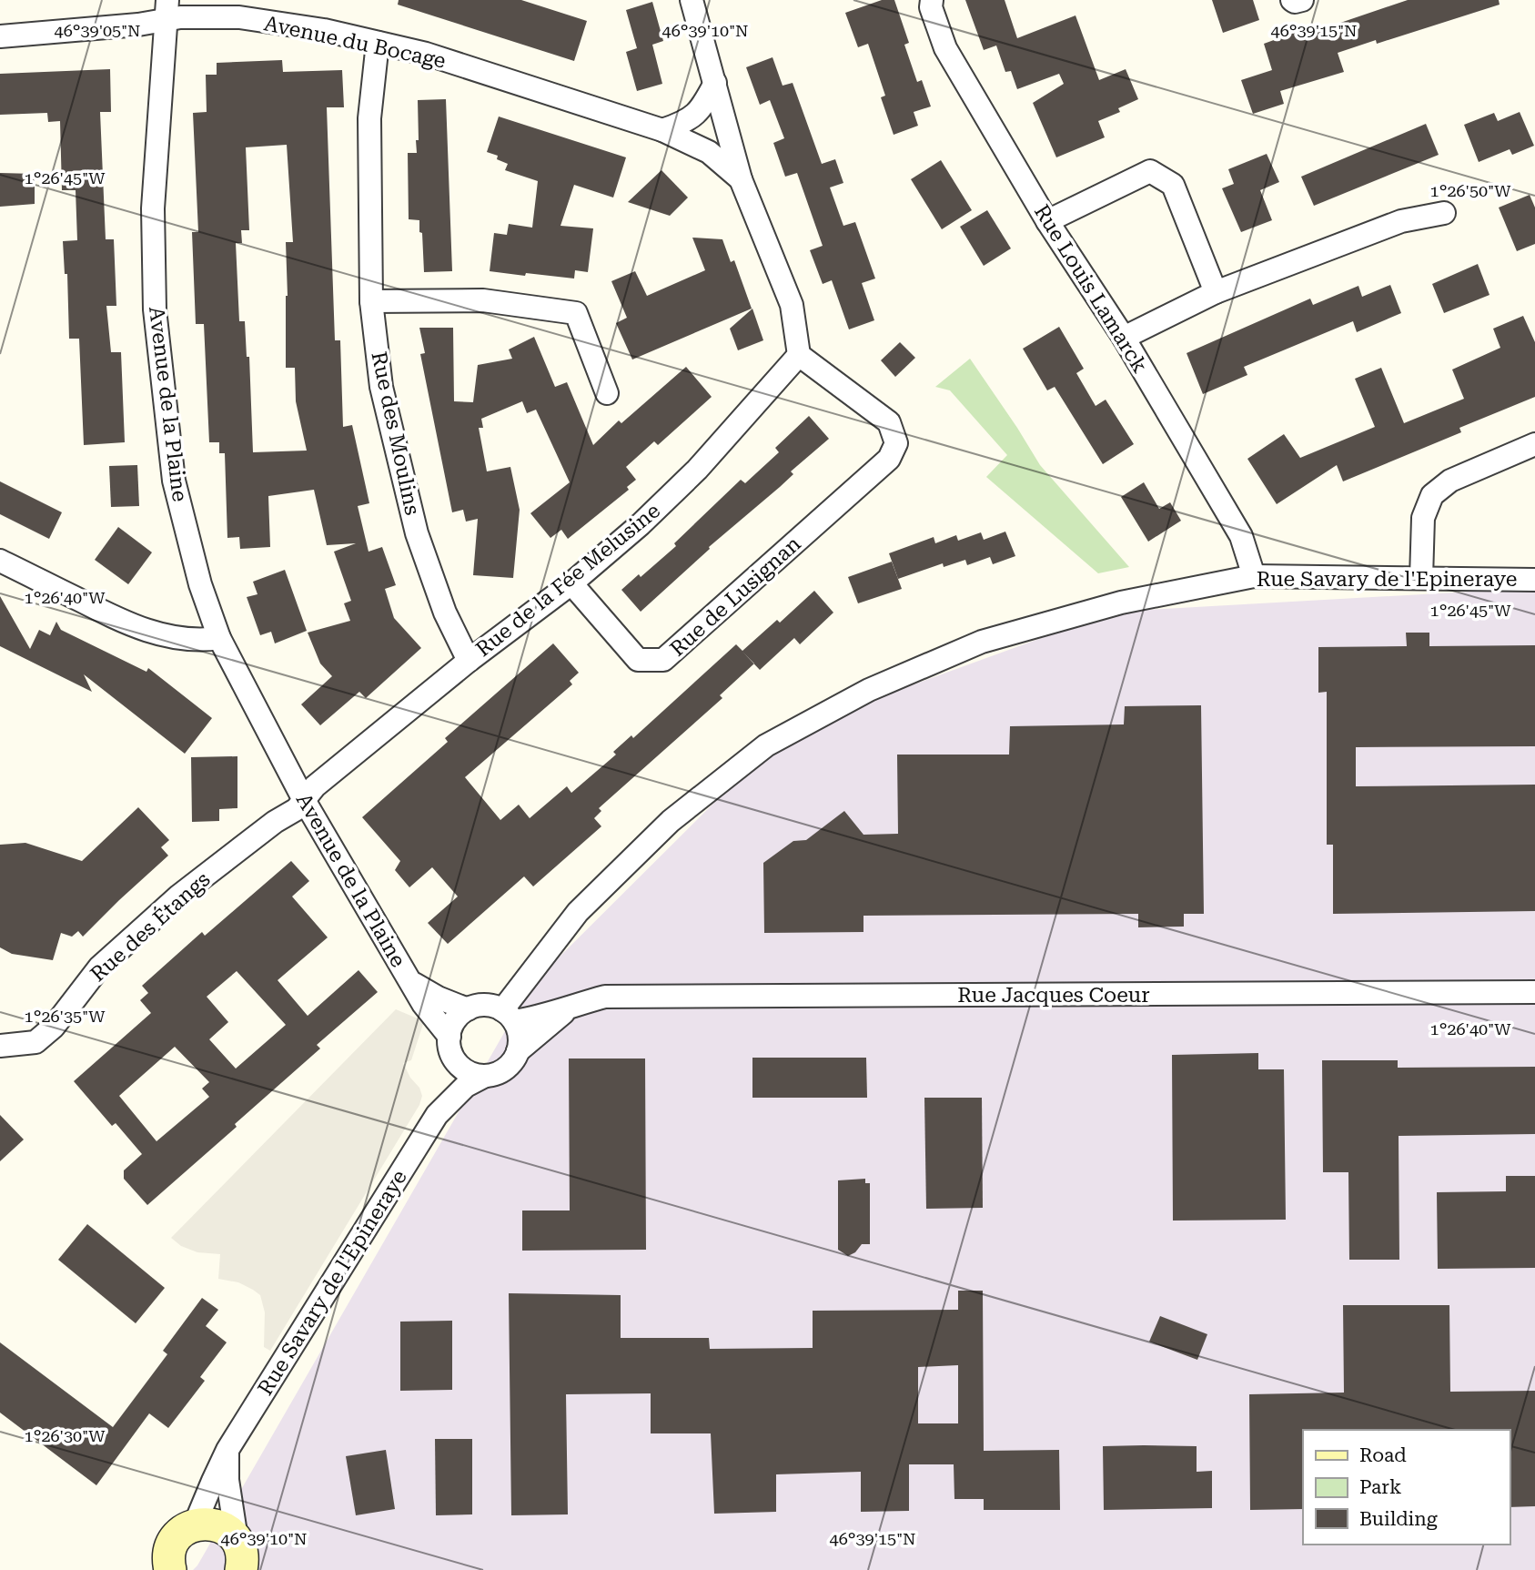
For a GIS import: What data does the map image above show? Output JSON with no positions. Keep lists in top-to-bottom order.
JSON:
{
  "streets": {
    "street": [
      "Avenue du Bocage",
      "Rue Louis Lamarck",
      "Avenue de la Plaine",
      "Rue des Moulins",
      "Rue Savary de l'Epineraye",
      "Rue de la Fée Melusine",
      "Rue de Lusignan",
      "Rue des Étangs",
      "Rue Jacques Coeur"
    ]
  },
  "crossings": [
    ["Avenue du Bocage", "Avenue de la Plaine"],
    ["Avenue du Bocage", "Rue des Moulins"],
    ["Avenue du Bocage", "Rue de la Fée Melusine"],
    ["Avenue du Bocage", "Rue de Lusignan"],
    ["Rue Louis Lamarck", "Rue Savary de l'Epineraye"],
    ["Avenue de la Plaine", "Rue Savary de l'Epineraye"],
    ["Avenue de la Plaine", "Rue de la Fée Melusine"],
    ["Avenue de la Plaine", "Rue des Étangs"],
    ["Avenue de la Plaine", "Rue Jacques Coeur"],
    ["Rue des Moulins", "Rue de la Fée Melusine"],
    ["Rue Savary de l'Epineraye", "Rue Jacques Coeur"],
    ["Rue de la Fée Melusine", "Rue de Lusignan"],
    ["Rue de la Fée Melusine", "Rue des Étangs"]
  ],
  "legend": ["Road", "Park", "Building"],
  "coordinates": [
    "46°39'05\"N",
    "46°39'10\"N",
    "46°39'15\"N",
    "1°26'45\"W",
    "1°26'50\"W",
    "1°26'40\"W",
    "1°26'35\"W",
    "1°26'30\"W"
  ]
}
